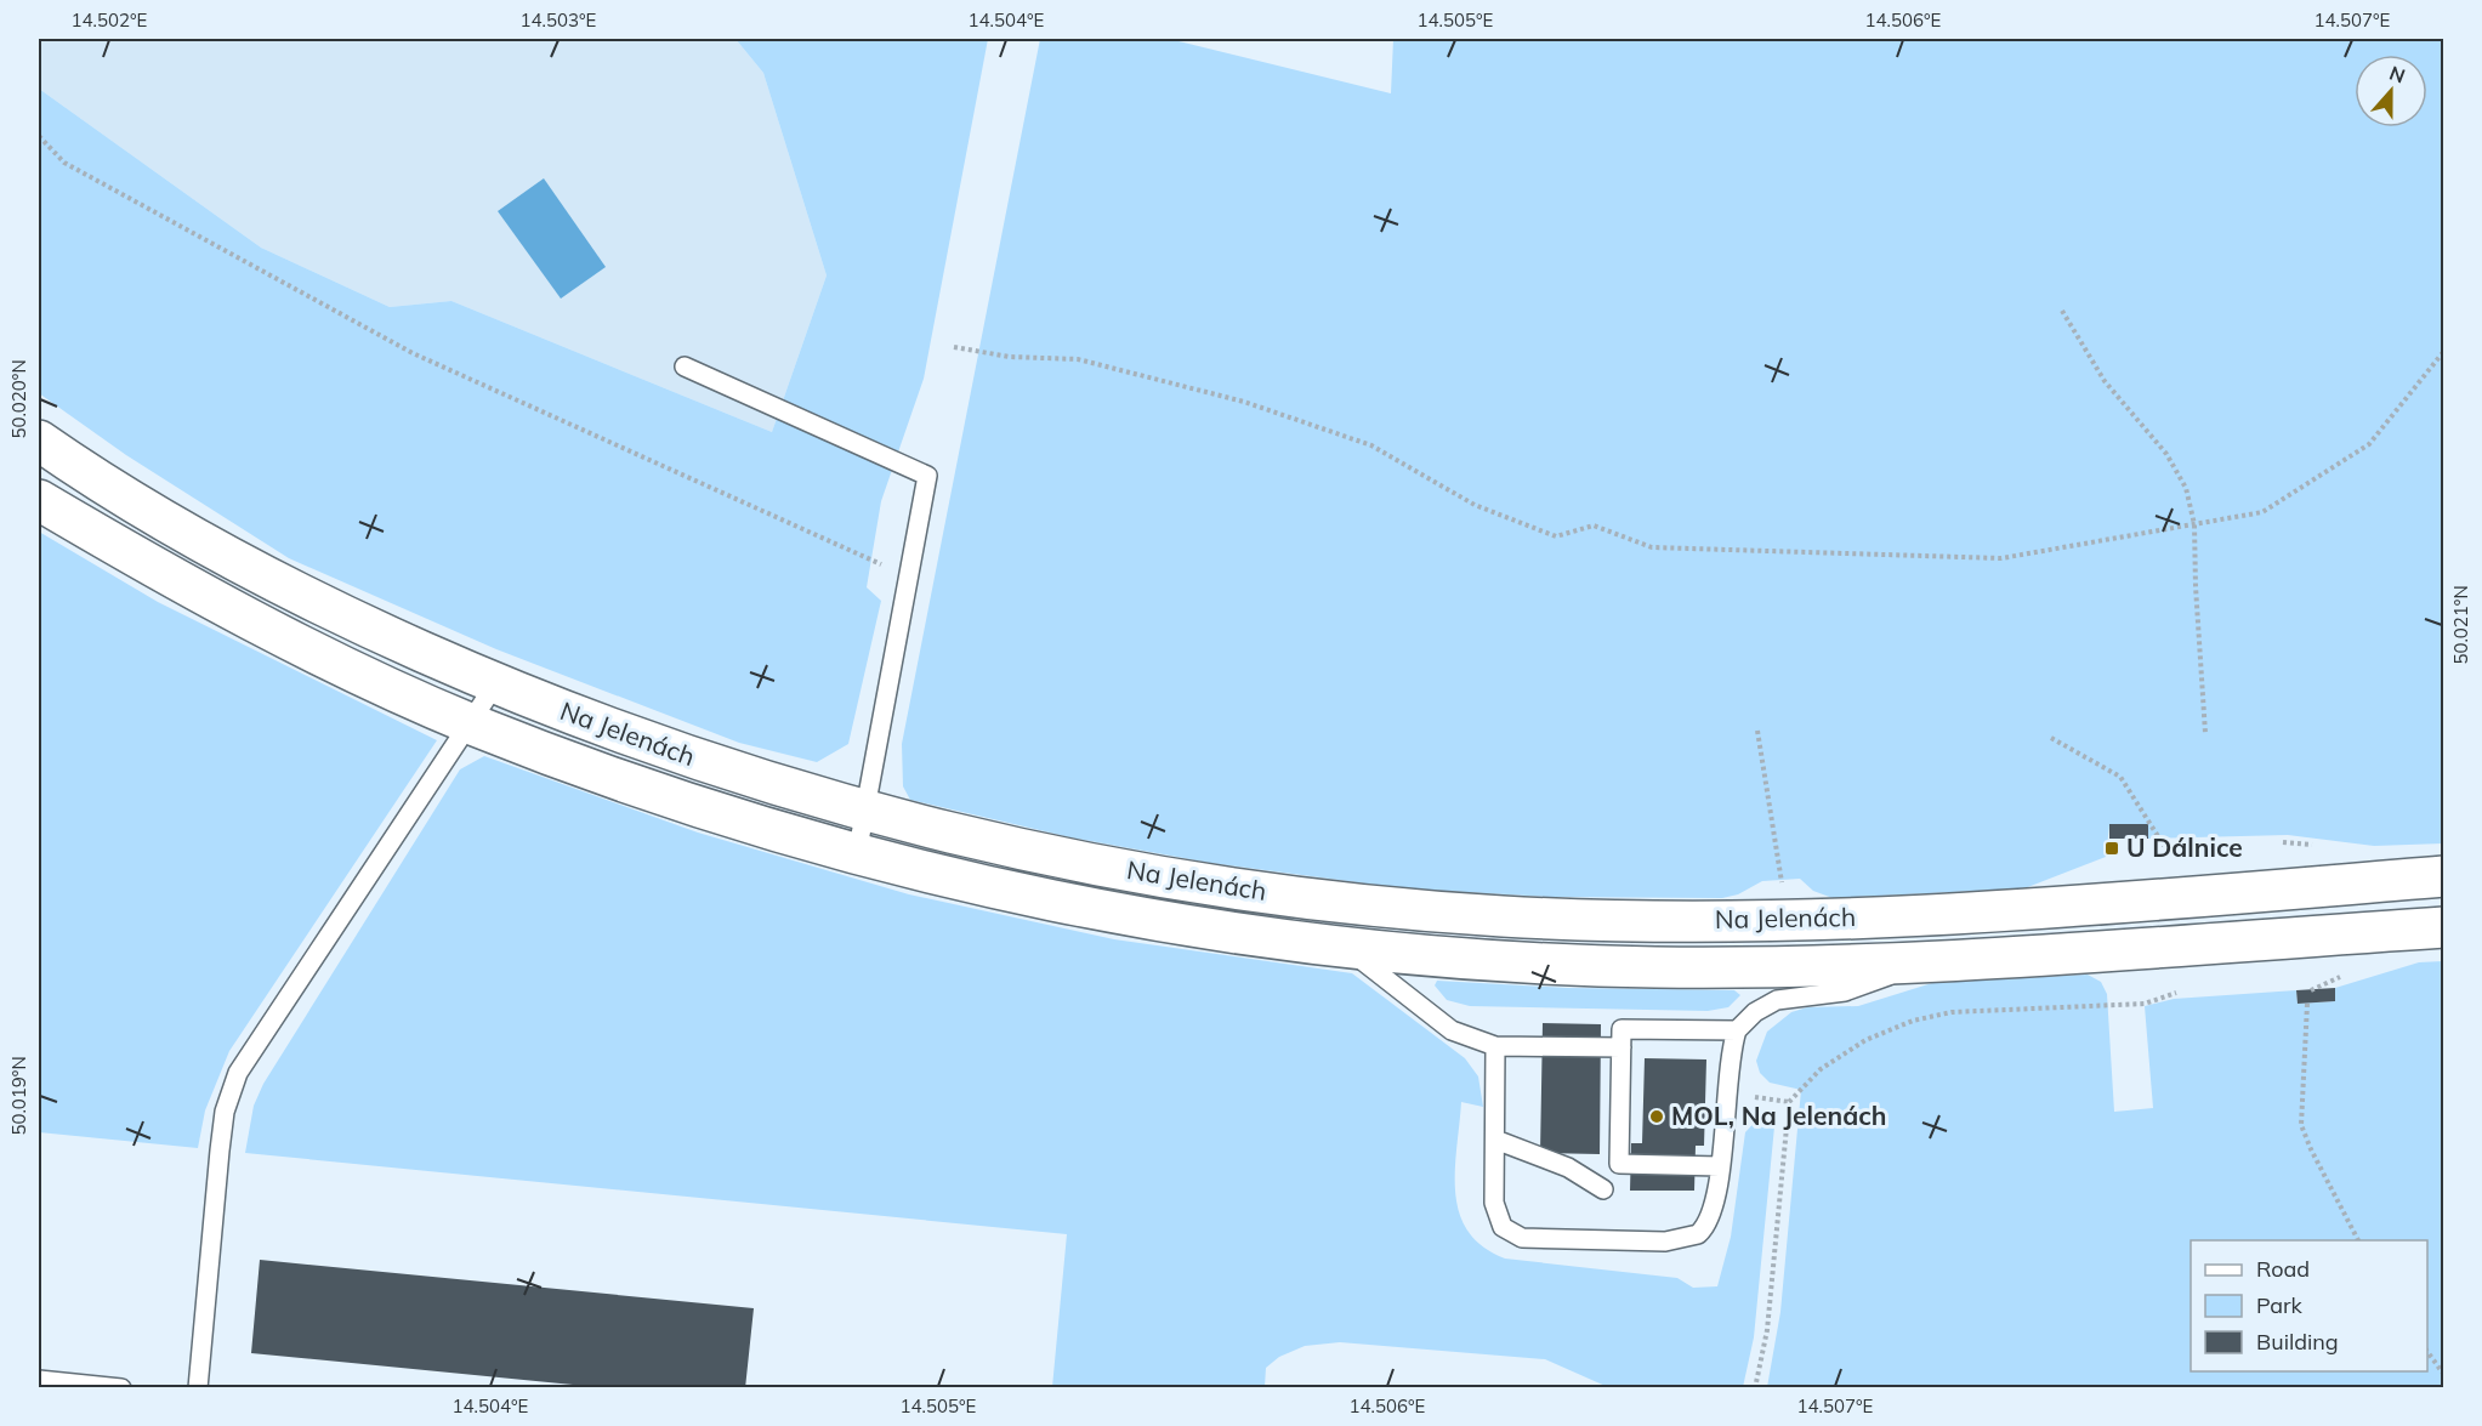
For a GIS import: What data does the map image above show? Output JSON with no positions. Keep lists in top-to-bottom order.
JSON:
{
  "streets": {
    "main road": ["Na Jelenách"]
  },
  "places": {
    "transit": ["U Dálnice"],
    "other": ["MOL, Na Jelenách"]
  },
  "legend": ["Road", "Park", "Building"],
  "north": "top",
  "coordinates": [
    "14.502°E",
    "14.503°E",
    "14.504°E",
    "14.505°E",
    "14.506°E",
    "14.507°E",
    "50.020°N",
    "50.021°N",
    "50.019°N"
  ]
}
